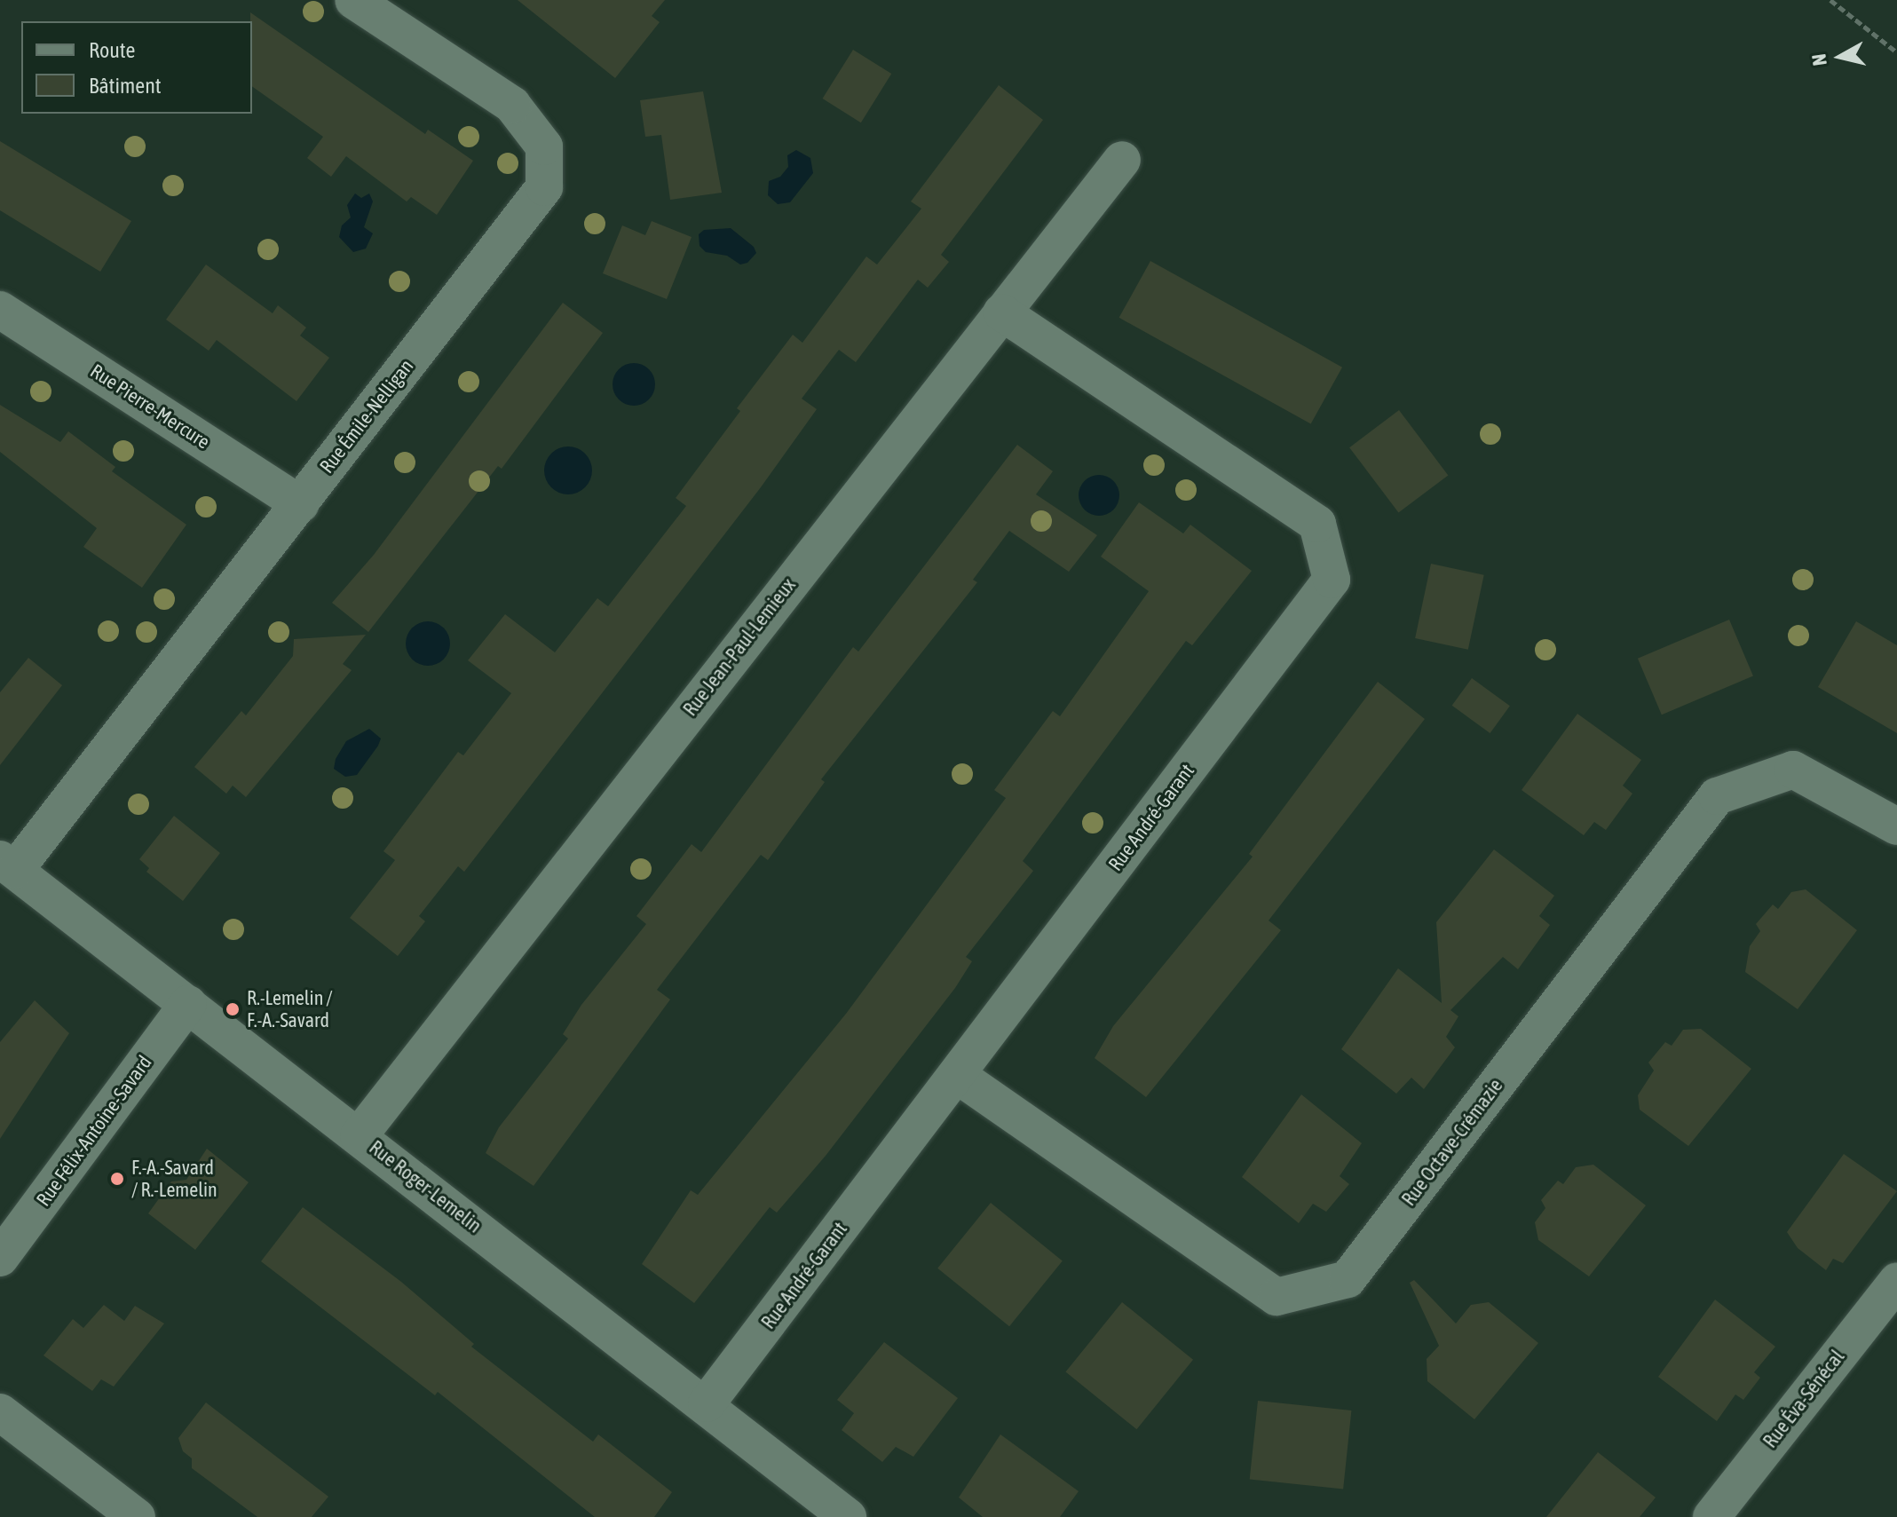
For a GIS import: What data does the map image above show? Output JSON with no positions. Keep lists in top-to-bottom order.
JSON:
{
  "streets": {
    "street": [
      "Rue Pierre-Mercure",
      "Rue Émile-Nelligan",
      "Rue Jean-Paul-Lemieux",
      "Rue André-Garant",
      "Rue Félix-Antoine-Savard",
      "Rue Octave-Crémazie",
      "Rue Roger-Lemelin",
      "Rue Éva-Sénécal"
    ]
  },
  "crossings": [
    ["Rue Pierre-Mercure", "Rue Émile-Nelligan"],
    ["Rue Émile-Nelligan", "Rue Roger-Lemelin"],
    ["Rue Jean-Paul-Lemieux", "Rue André-Garant"],
    ["Rue Jean-Paul-Lemieux", "Rue Roger-Lemelin"],
    ["Rue André-Garant", "Rue Octave-Crémazie"],
    ["Rue André-Garant", "Rue Roger-Lemelin"],
    ["Rue Félix-Antoine-Savard", "Rue Roger-Lemelin"]
  ],
  "places": ["R.-Lemelin / F.-A.-Savard", "F.-A.-Savard / R.-Lemelin"],
  "legend": ["Route", "Bâtiment"],
  "north": "left"
}
